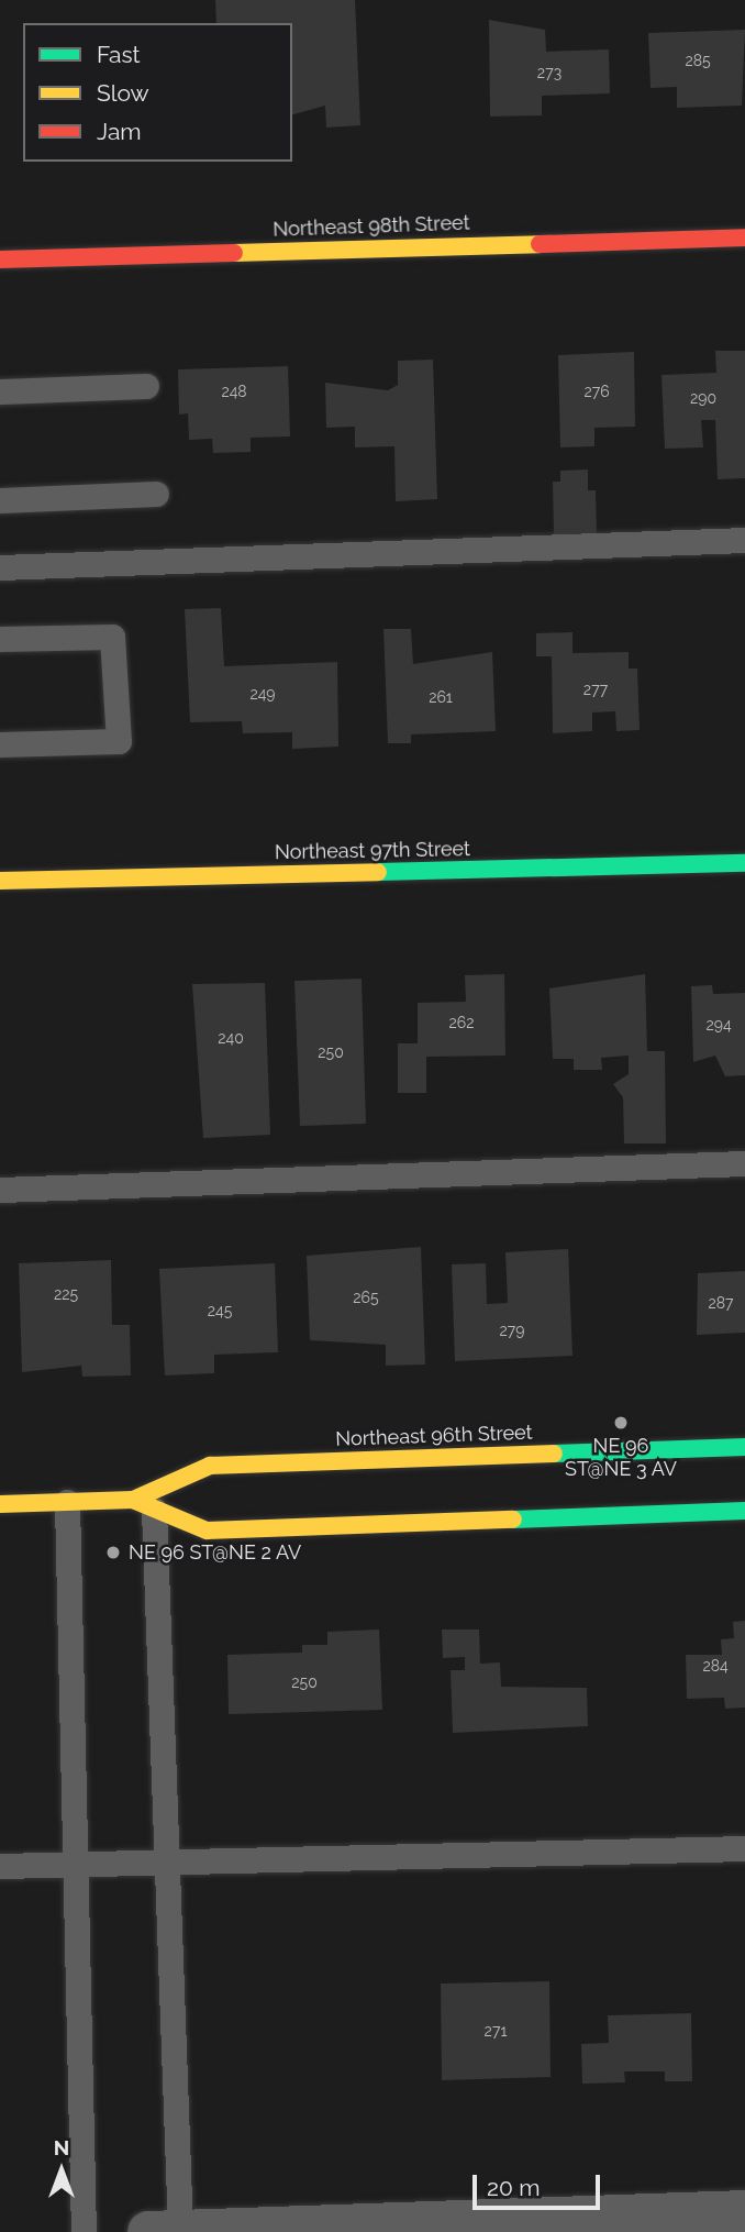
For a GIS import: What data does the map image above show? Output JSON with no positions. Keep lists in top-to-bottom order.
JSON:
{
  "streets": {
    "street": ["Northeast 98th Street", "Northeast 97th Street", "Northeast 96th Street"]
  },
  "places": ["NE 96 ST@NE 3 AV", "NE 96 ST@NE 2 AV"],
  "house_numbers": [
    "285",
    "273",
    "248",
    "276",
    "290",
    "277",
    "249",
    "261",
    "262",
    "294",
    "240",
    "250",
    "225",
    "265",
    "287",
    "245",
    "279",
    "284",
    "250",
    "271"
  ],
  "legend": ["Fast", "Slow", "Jam"],
  "scale_bar": "20 m",
  "north": "top"
}
